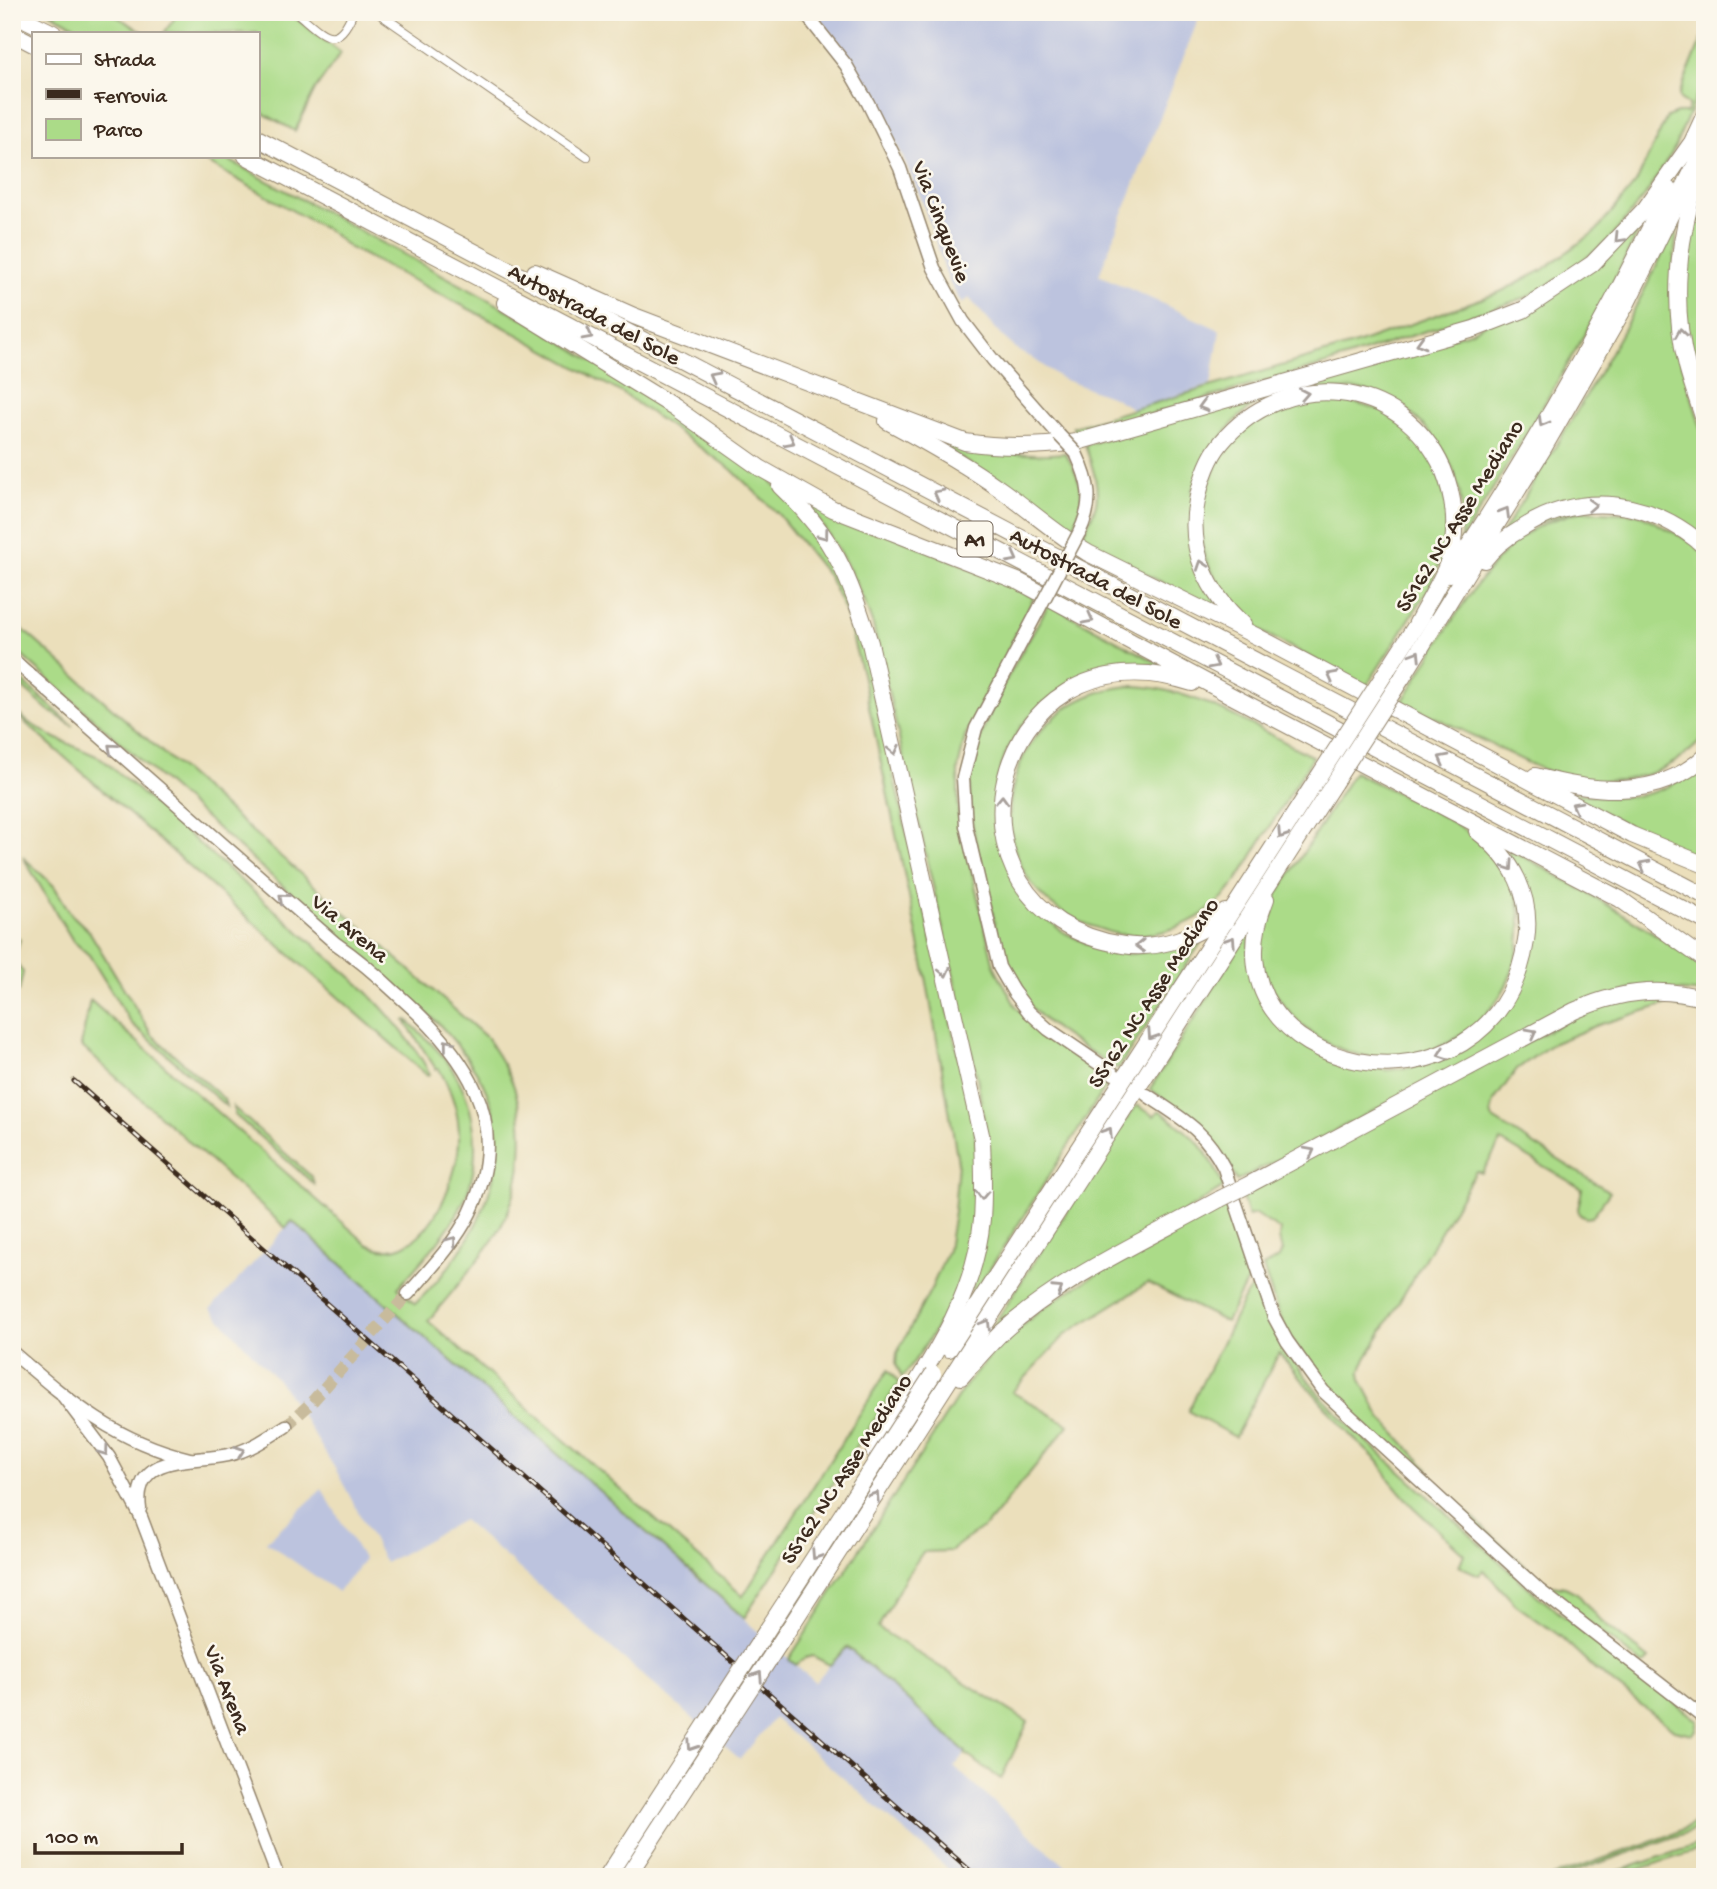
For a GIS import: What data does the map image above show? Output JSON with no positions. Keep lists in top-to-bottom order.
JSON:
{
  "streets": {
    "highway": ["Autostrada del Sole", "SS162 NC Asse Mediano", "A1"],
    "street": ["Via Cinquevie", "Via Arena"]
  },
  "legend": ["Strada", "Ferrovia", "Parco"],
  "scale_bar": "100 m"
}
